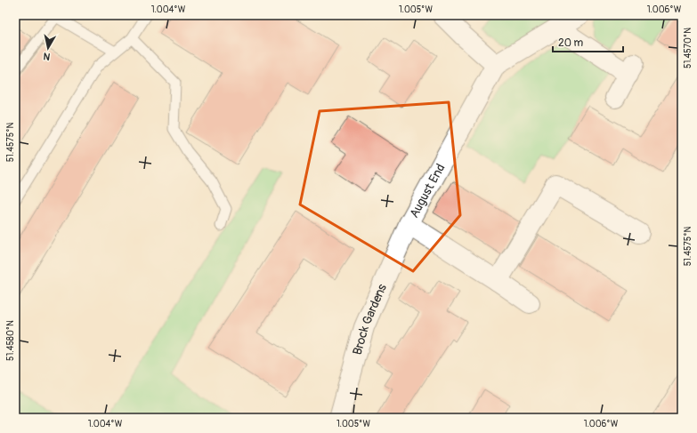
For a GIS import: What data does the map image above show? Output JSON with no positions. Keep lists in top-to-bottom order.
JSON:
{
  "streets": {
    "street": ["August End", "Brock Gardens"]
  },
  "crossings": [
    ["August End", "Brock Gardens"]
  ],
  "scale_bar": "20 m",
  "north": "bottom",
  "coordinates": [
    "1.004°W",
    "1.005°W",
    "1.006°W",
    "51.4570°N",
    "51.4575°N",
    "51.4580°N"
  ]
}
